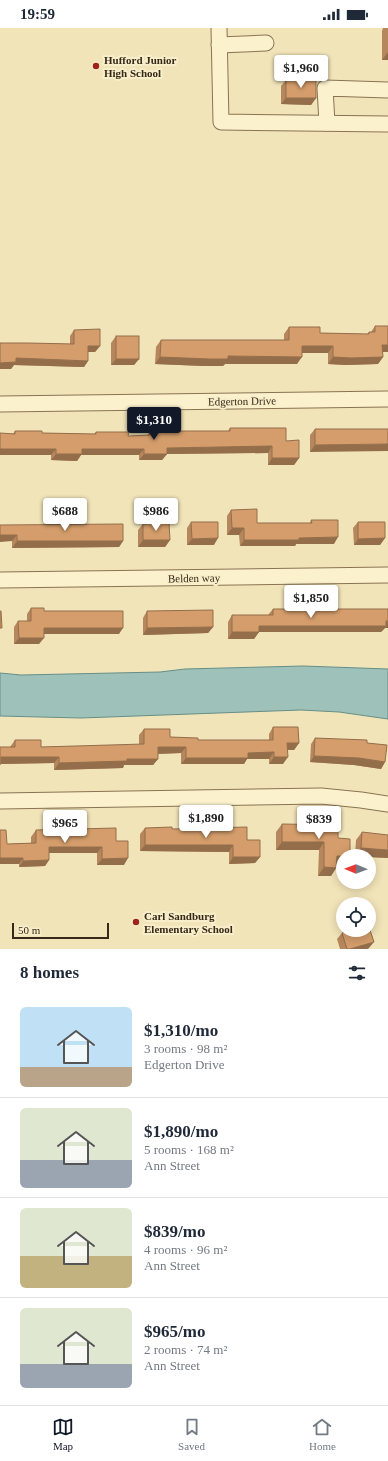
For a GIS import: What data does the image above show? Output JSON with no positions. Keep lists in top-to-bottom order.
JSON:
{
  "streets": {
    "street": ["Edgerton Drive", "Belden way"]
  },
  "places": ["Hufford Junior High School", "Carl Sandburg Elementary School"],
  "scale_bar": "50 m",
  "north": "left",
  "page": {
    "status": "19:59",
    "price": [
      "$1,960",
      "$1,310",
      "$688",
      "$986",
      "$1,850",
      "$1,890",
      "$839",
      "$965"
    ],
    "scale": "50 m",
    "heading": "8 homes",
    "list": [
      {
        "name": "$1,310/mo",
        "note": "3 rooms · 98 m² · Edgerton Drive"
      },
      {
        "name": "$1,890/mo",
        "note": "5 rooms · 168 m² · Ann Street"
      },
      {
        "name": "$839/mo",
        "note": "4 rooms · 96 m² · Ann Street"
      },
      {
        "name": "$965/mo",
        "note": "2 rooms · 74 m² · Ann Street"
      }
    ],
    "tabs": ["Map", "Saved", "Home"]
  }
}
